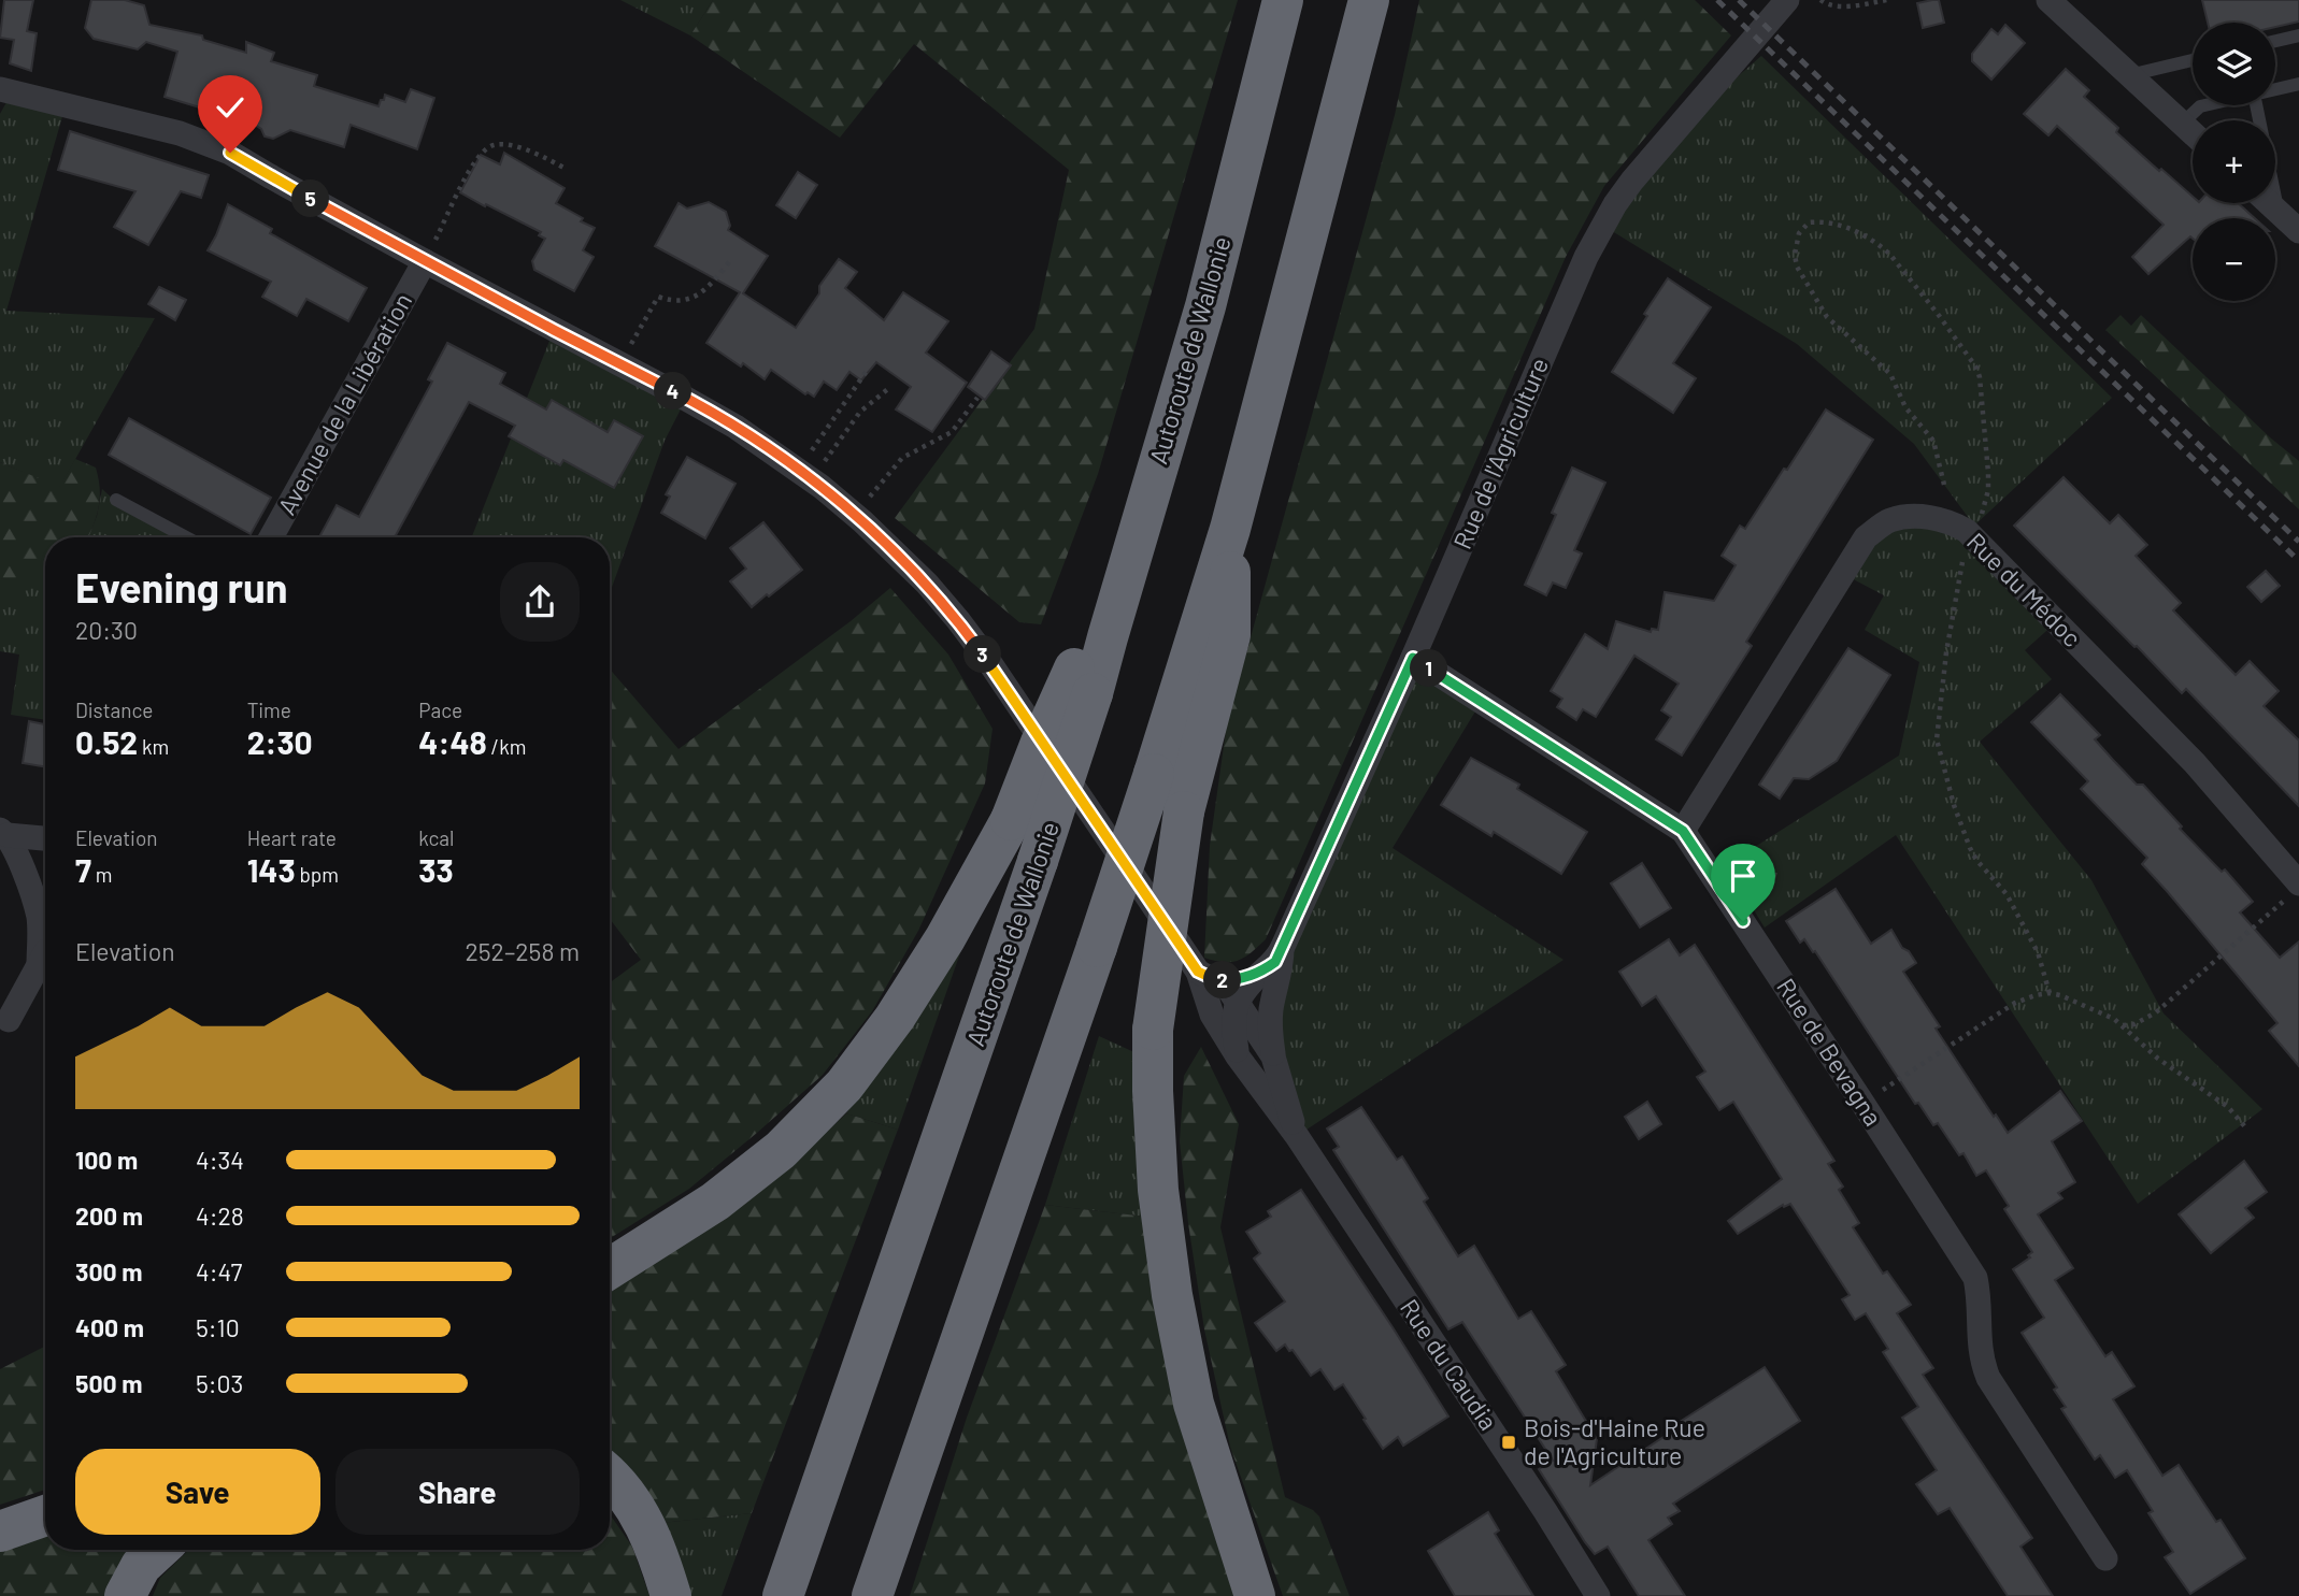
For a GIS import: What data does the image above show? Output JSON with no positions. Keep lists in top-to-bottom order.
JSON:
{
  "streets": {
    "highway": ["Autoroute de Wallonie"],
    "street": [
      "Avenue de la Libération",
      "Rue de l'Agriculture",
      "Rue du Médoc",
      "Rue de Bevagna",
      "Rue du Caudia"
    ]
  },
  "crossings": [
    ["Avenue de la Libération", "Rue du Caudia"],
    ["Rue de l'Agriculture", "Rue de Bevagna"],
    ["Rue de l'Agriculture", "Rue du Caudia"],
    ["Rue du Médoc", "Rue de Bevagna"]
  ],
  "places": {
    "transit": ["Bois-d'Haine Rue de l'Agriculture"]
  },
  "page": {
    "map_buttons": ["+", "−"],
    "pins": [
      "5",
      "4",
      "3",
      "1",
      "2"
    ],
    "heading": ["Evening run", "20:30"],
    "stats": [
      ["Distance", "0.52 km"],
      ["Time", "2:30"],
      ["Pace", "4:48 /km"],
      ["Elevation", "7 m"],
      ["Heart rate", "143 bpm"],
      ["kcal", "33"]
    ],
    "chart": ["Elevation", "252–258 m"],
    "list": [
      {
        "name": "100 m",
        "note": "4:34"
      },
      {
        "name": "200 m",
        "note": "4:28"
      },
      {
        "name": "300 m",
        "note": "4:47"
      },
      {
        "name": "400 m",
        "note": "5:10"
      },
      {
        "name": "500 m",
        "note": "5:03"
      }
    ],
    "buttons": ["Save", "Share"]
  }
}
